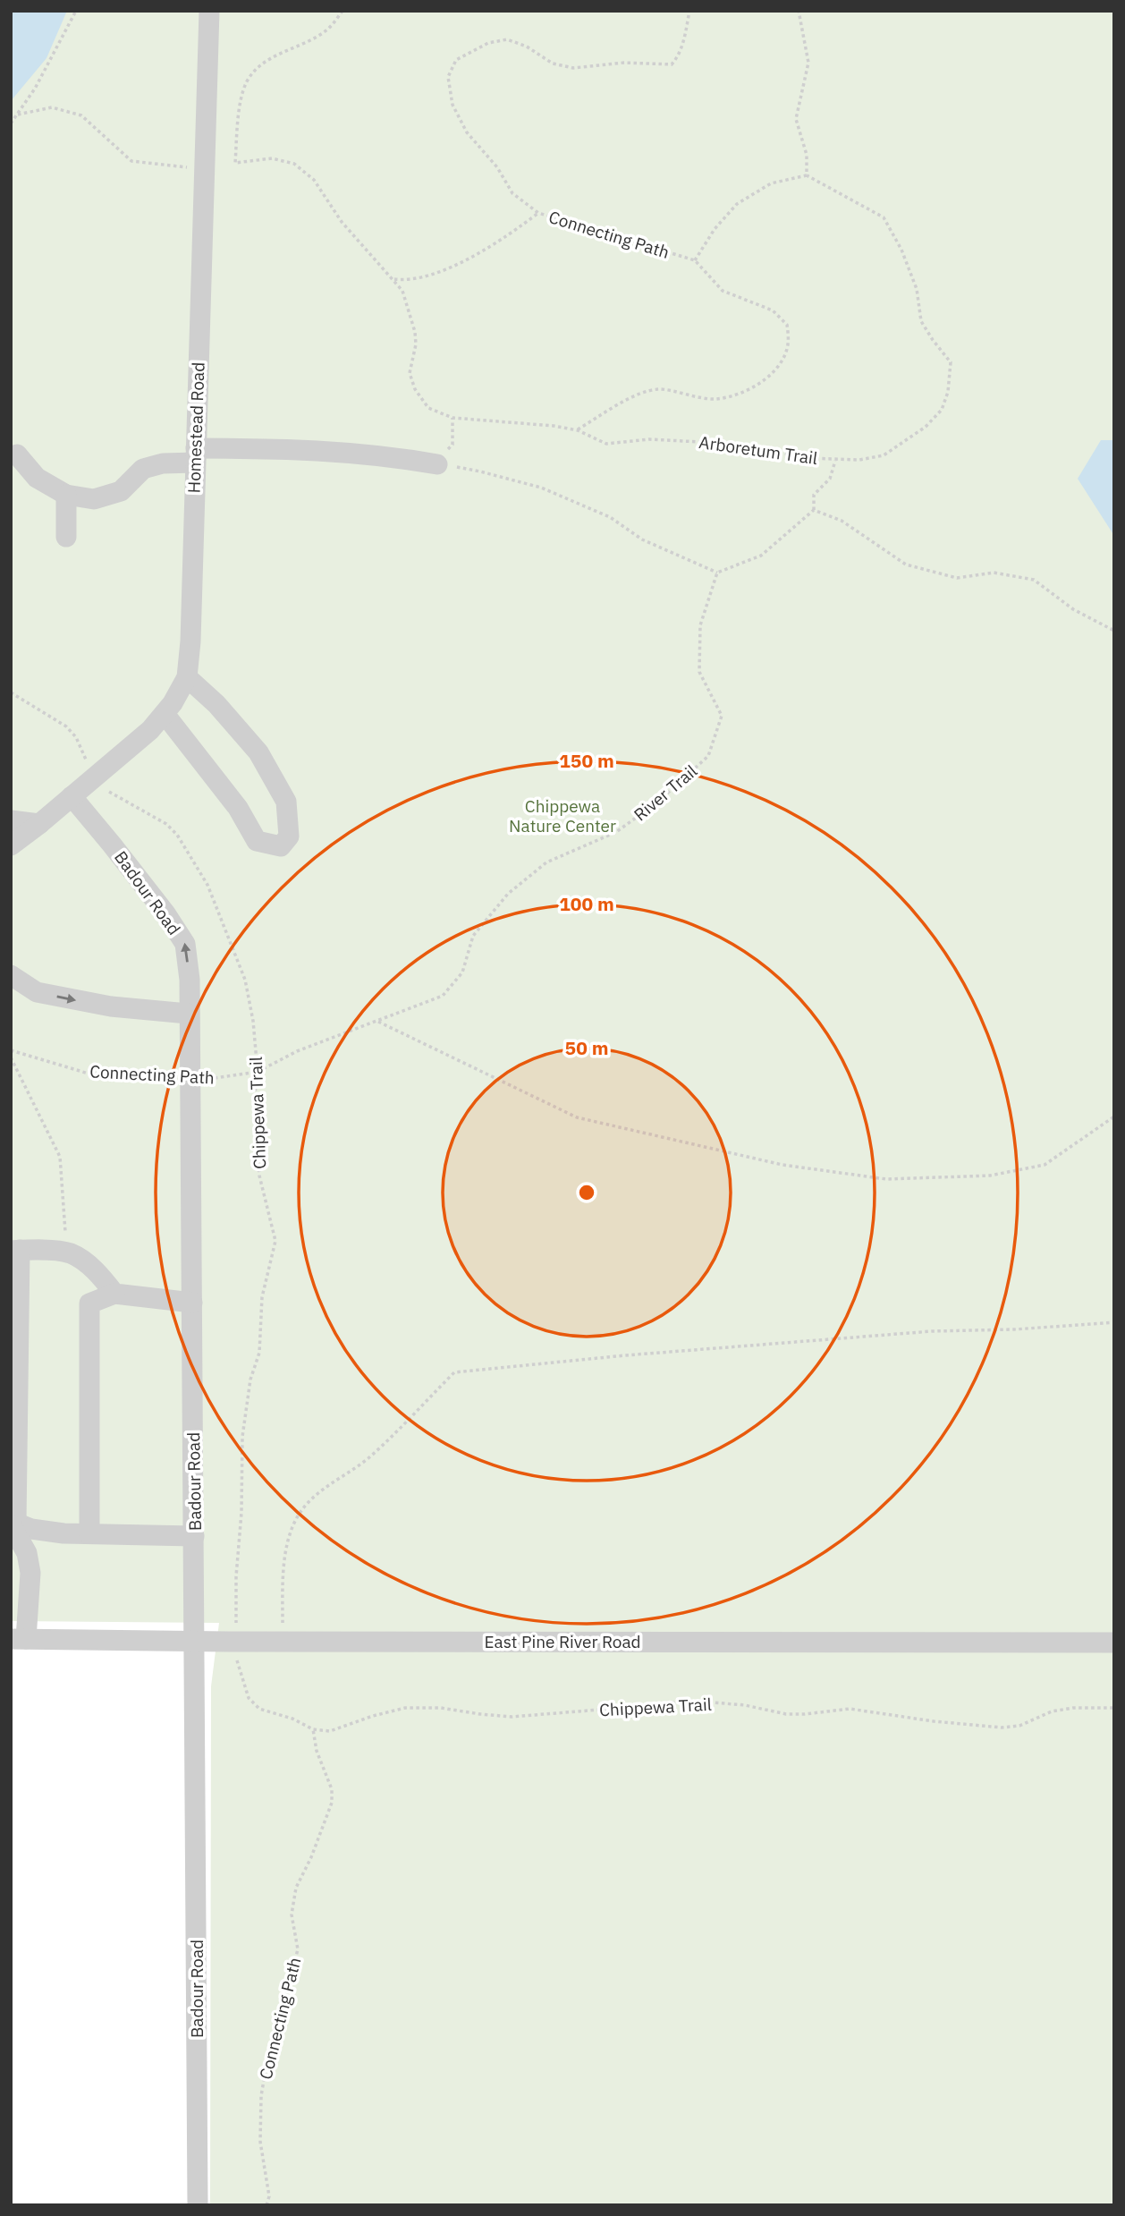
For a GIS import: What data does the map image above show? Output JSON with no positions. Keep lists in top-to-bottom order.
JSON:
{
  "streets": {
    "street": ["Homestead Road", "Badour Road", "East Pine River Road"],
    "path": [
      "Connecting Path",
      "Arboretum Trail",
      "River Trail",
      "Chippewa Trail"
    ]
  },
  "crossings": [
    ["Connecting Path", "River Trail"],
    ["Connecting Path", "Badour Road"],
    ["Connecting Path", "Chippewa Trail"],
    ["Homestead Road", "Arboretum Trail"],
    ["Homestead Road", "Badour Road"],
    ["Homestead Road", "Chippewa Trail"],
    ["River Trail", "Chippewa Trail"],
    ["Badour Road", "East Pine River Road"]
  ],
  "parks": ["Chippewa Nature Center"],
  "rings": ["150 m", "100 m", "50 m"]
}
